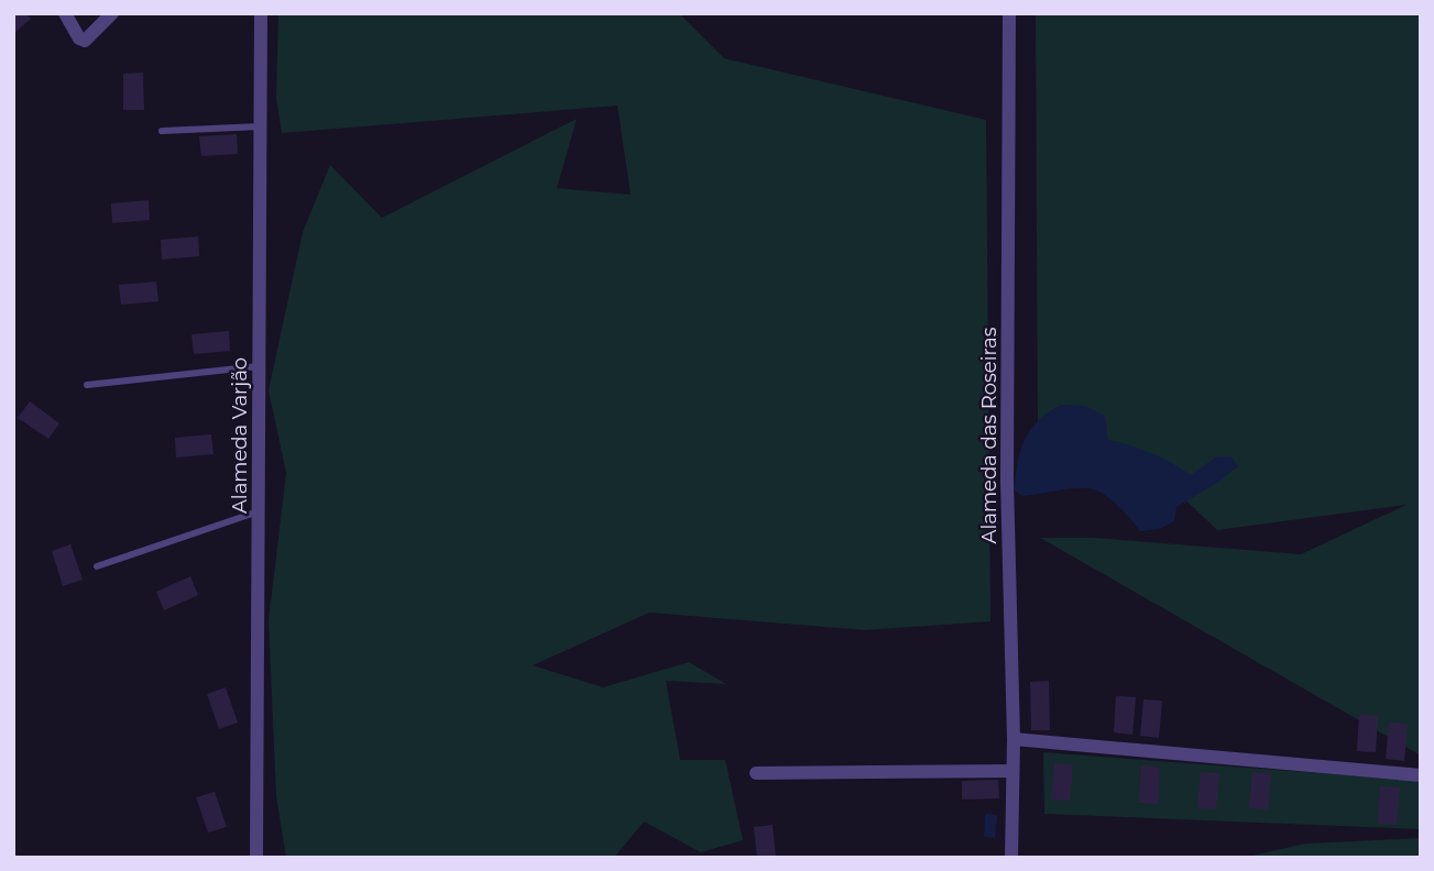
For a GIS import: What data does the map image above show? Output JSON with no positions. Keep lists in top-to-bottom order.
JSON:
{
  "streets": {
    "street": ["Alameda Varjão", "Alameda das Roseiras"]
  }
}
